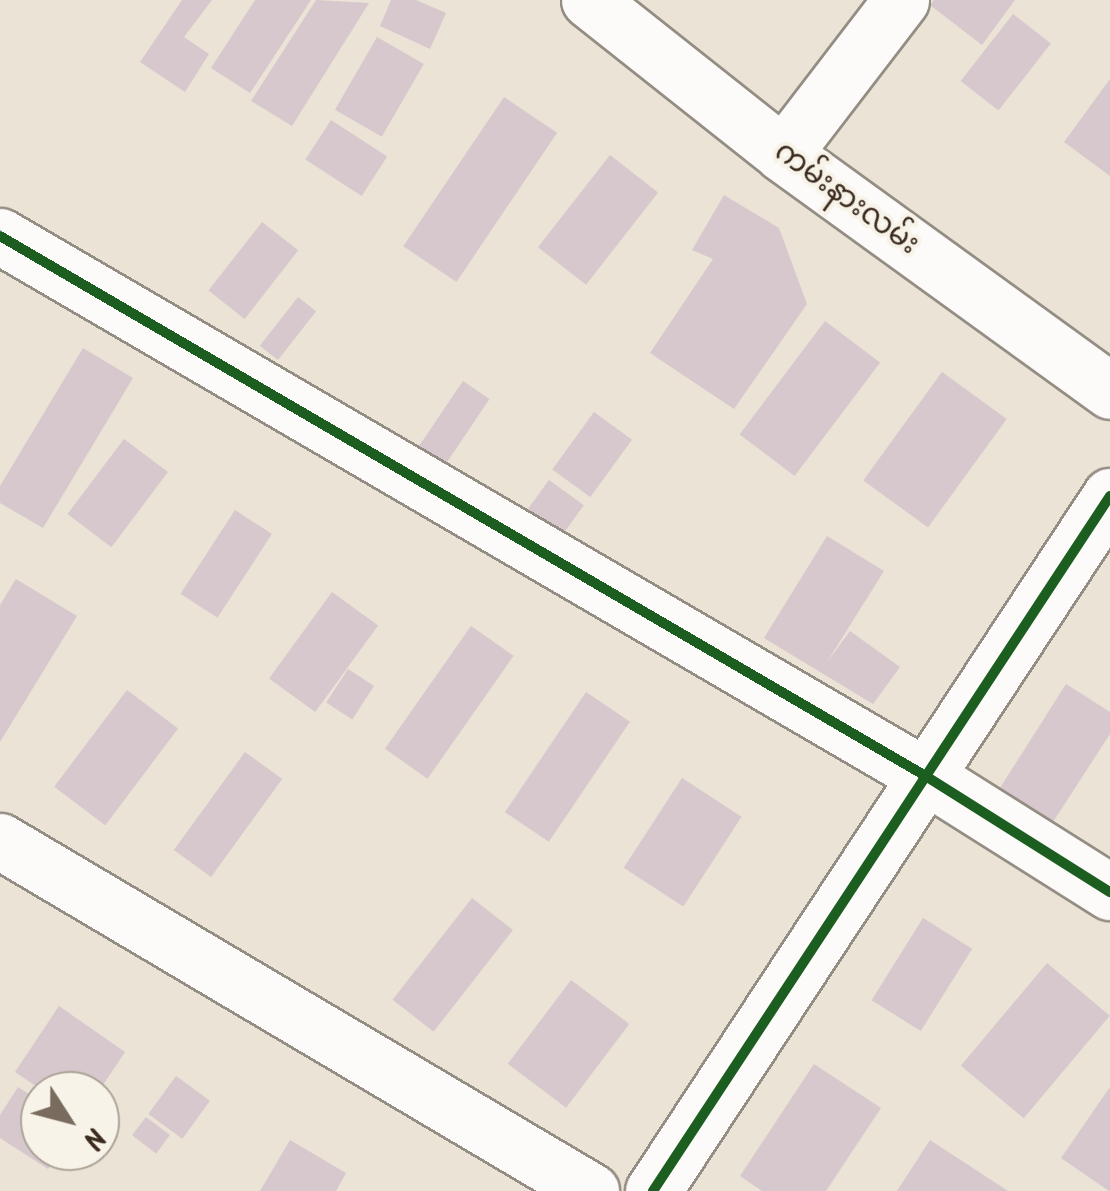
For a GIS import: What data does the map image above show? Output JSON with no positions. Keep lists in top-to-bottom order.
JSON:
{
  "streets": {
    "street": ["ကမ်းနားလမ်း"]
  },
  "north": "bottom right"
}
